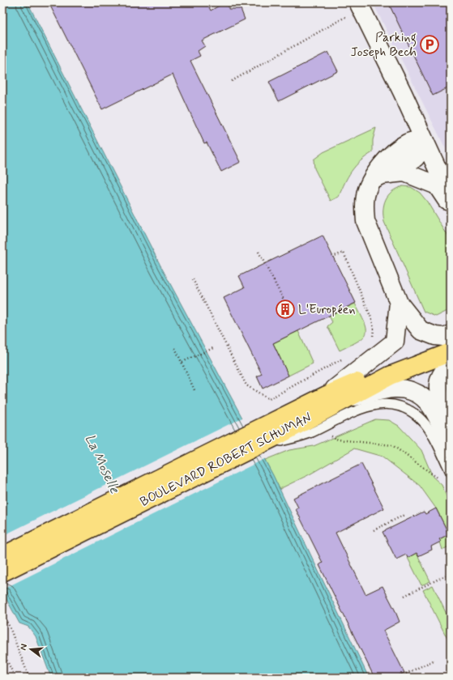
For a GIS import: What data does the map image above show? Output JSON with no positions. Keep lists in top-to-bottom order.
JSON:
{
  "streets": {
    "main road": ["BOULEVARD ROBERT SCHUMAN"]
  },
  "water": ["La Moselle"],
  "places": {
    "parking": ["Parking Joseph Bech"],
    "building": ["L'Européen"]
  },
  "north": "left"
}
